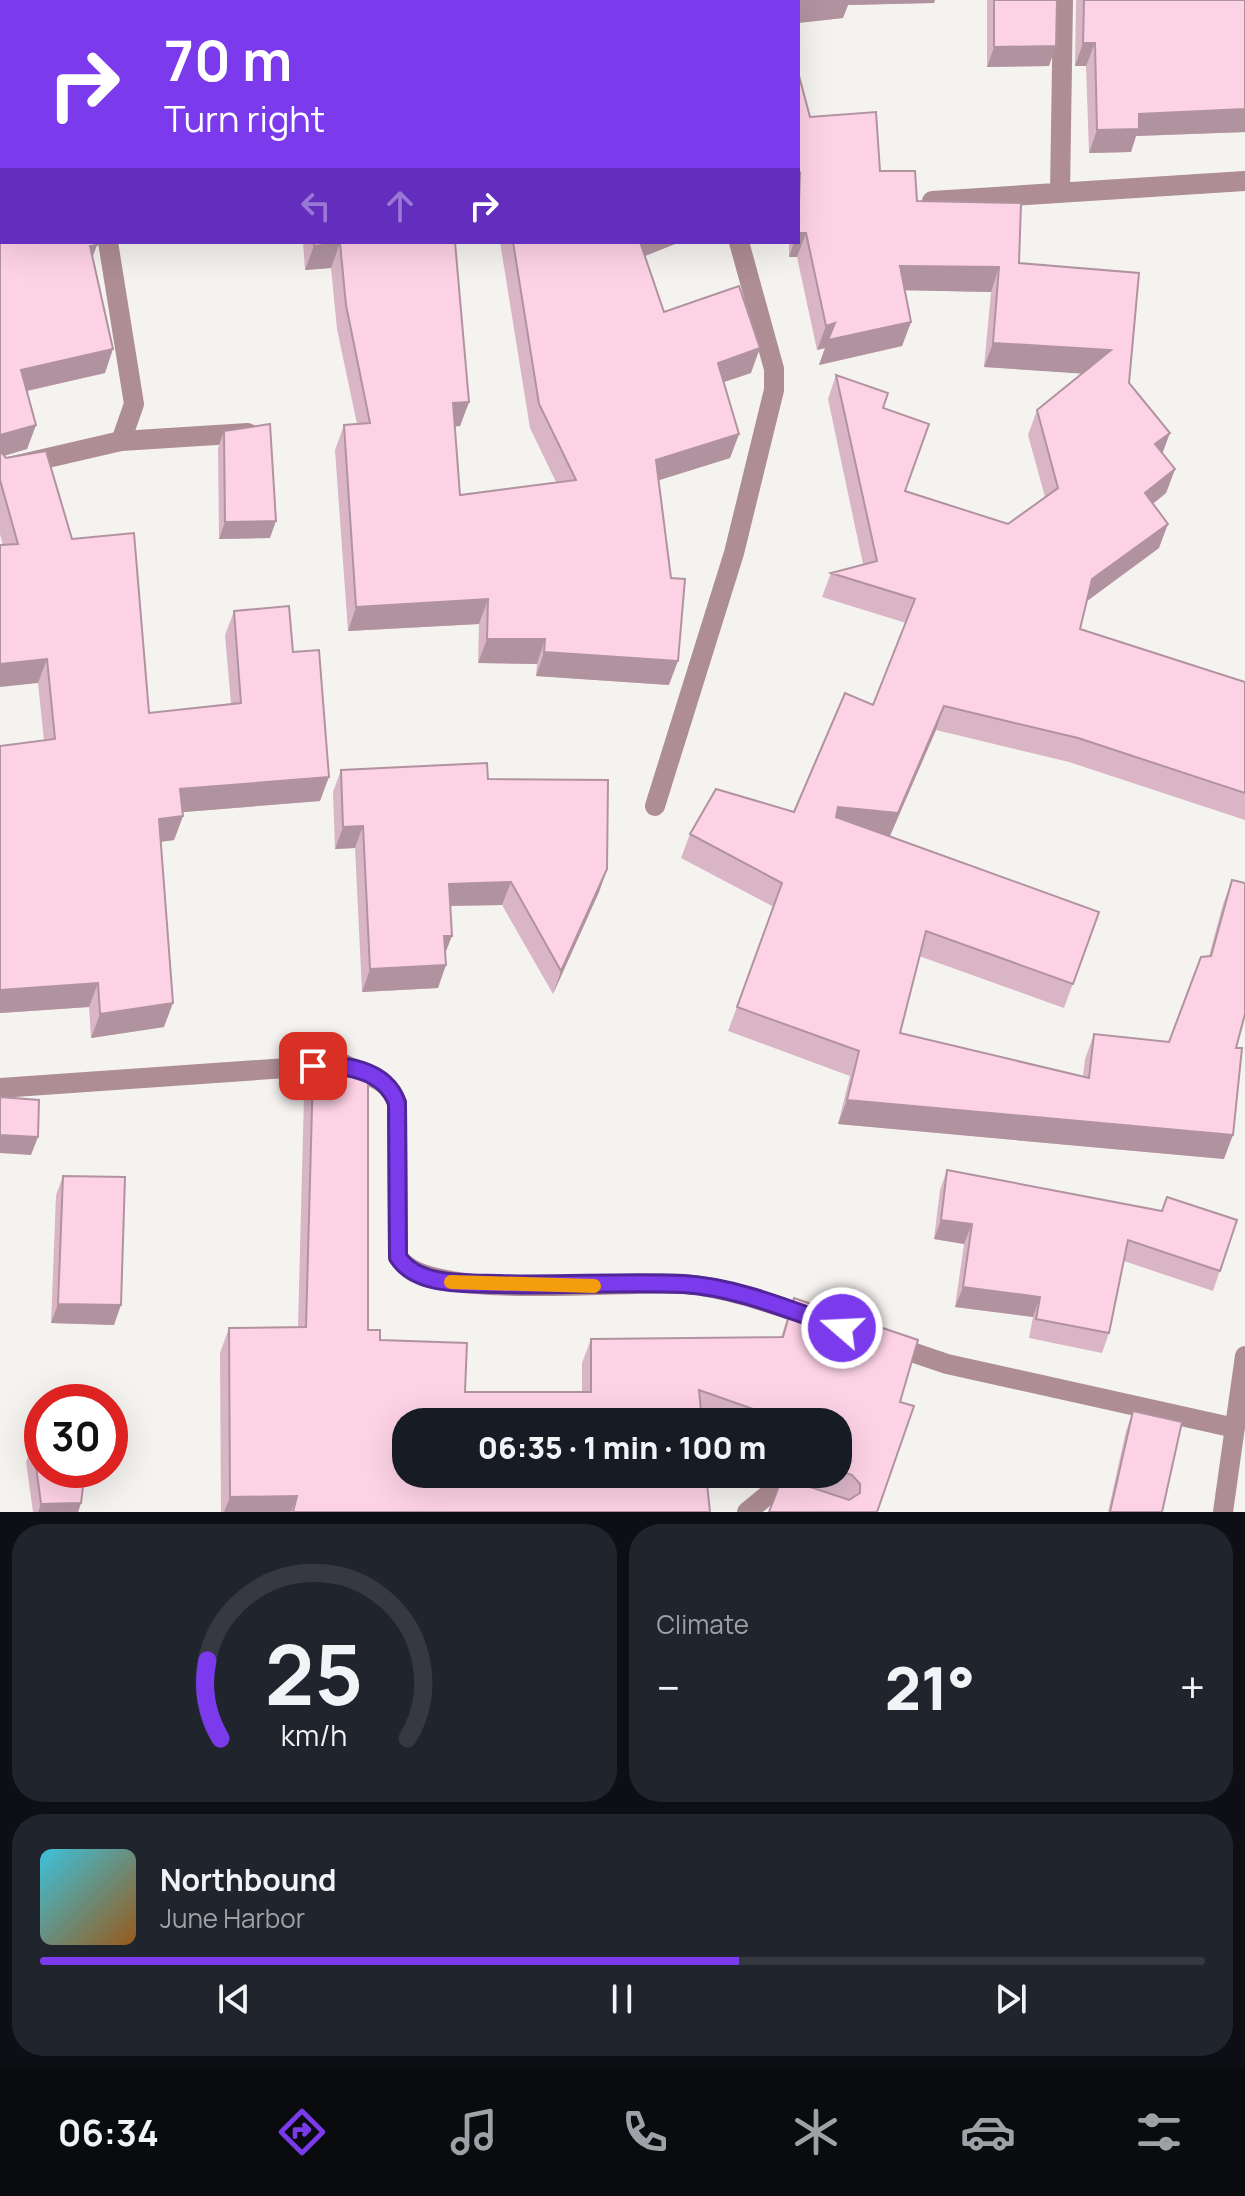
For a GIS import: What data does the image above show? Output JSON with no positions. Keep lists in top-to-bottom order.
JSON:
{
  "page": {
    "turn": ["70 m", "Turn right"],
    "limit": "30",
    "trip": "06:35 · 1 min · 100 m",
    "tile": "Climate",
    "heat": ["−", "21°", "+"],
    "song": ["Northbound", "June Harbor"],
    "tabs": "06:34",
    "gauge": ["25", "km/h"]
  }
}
